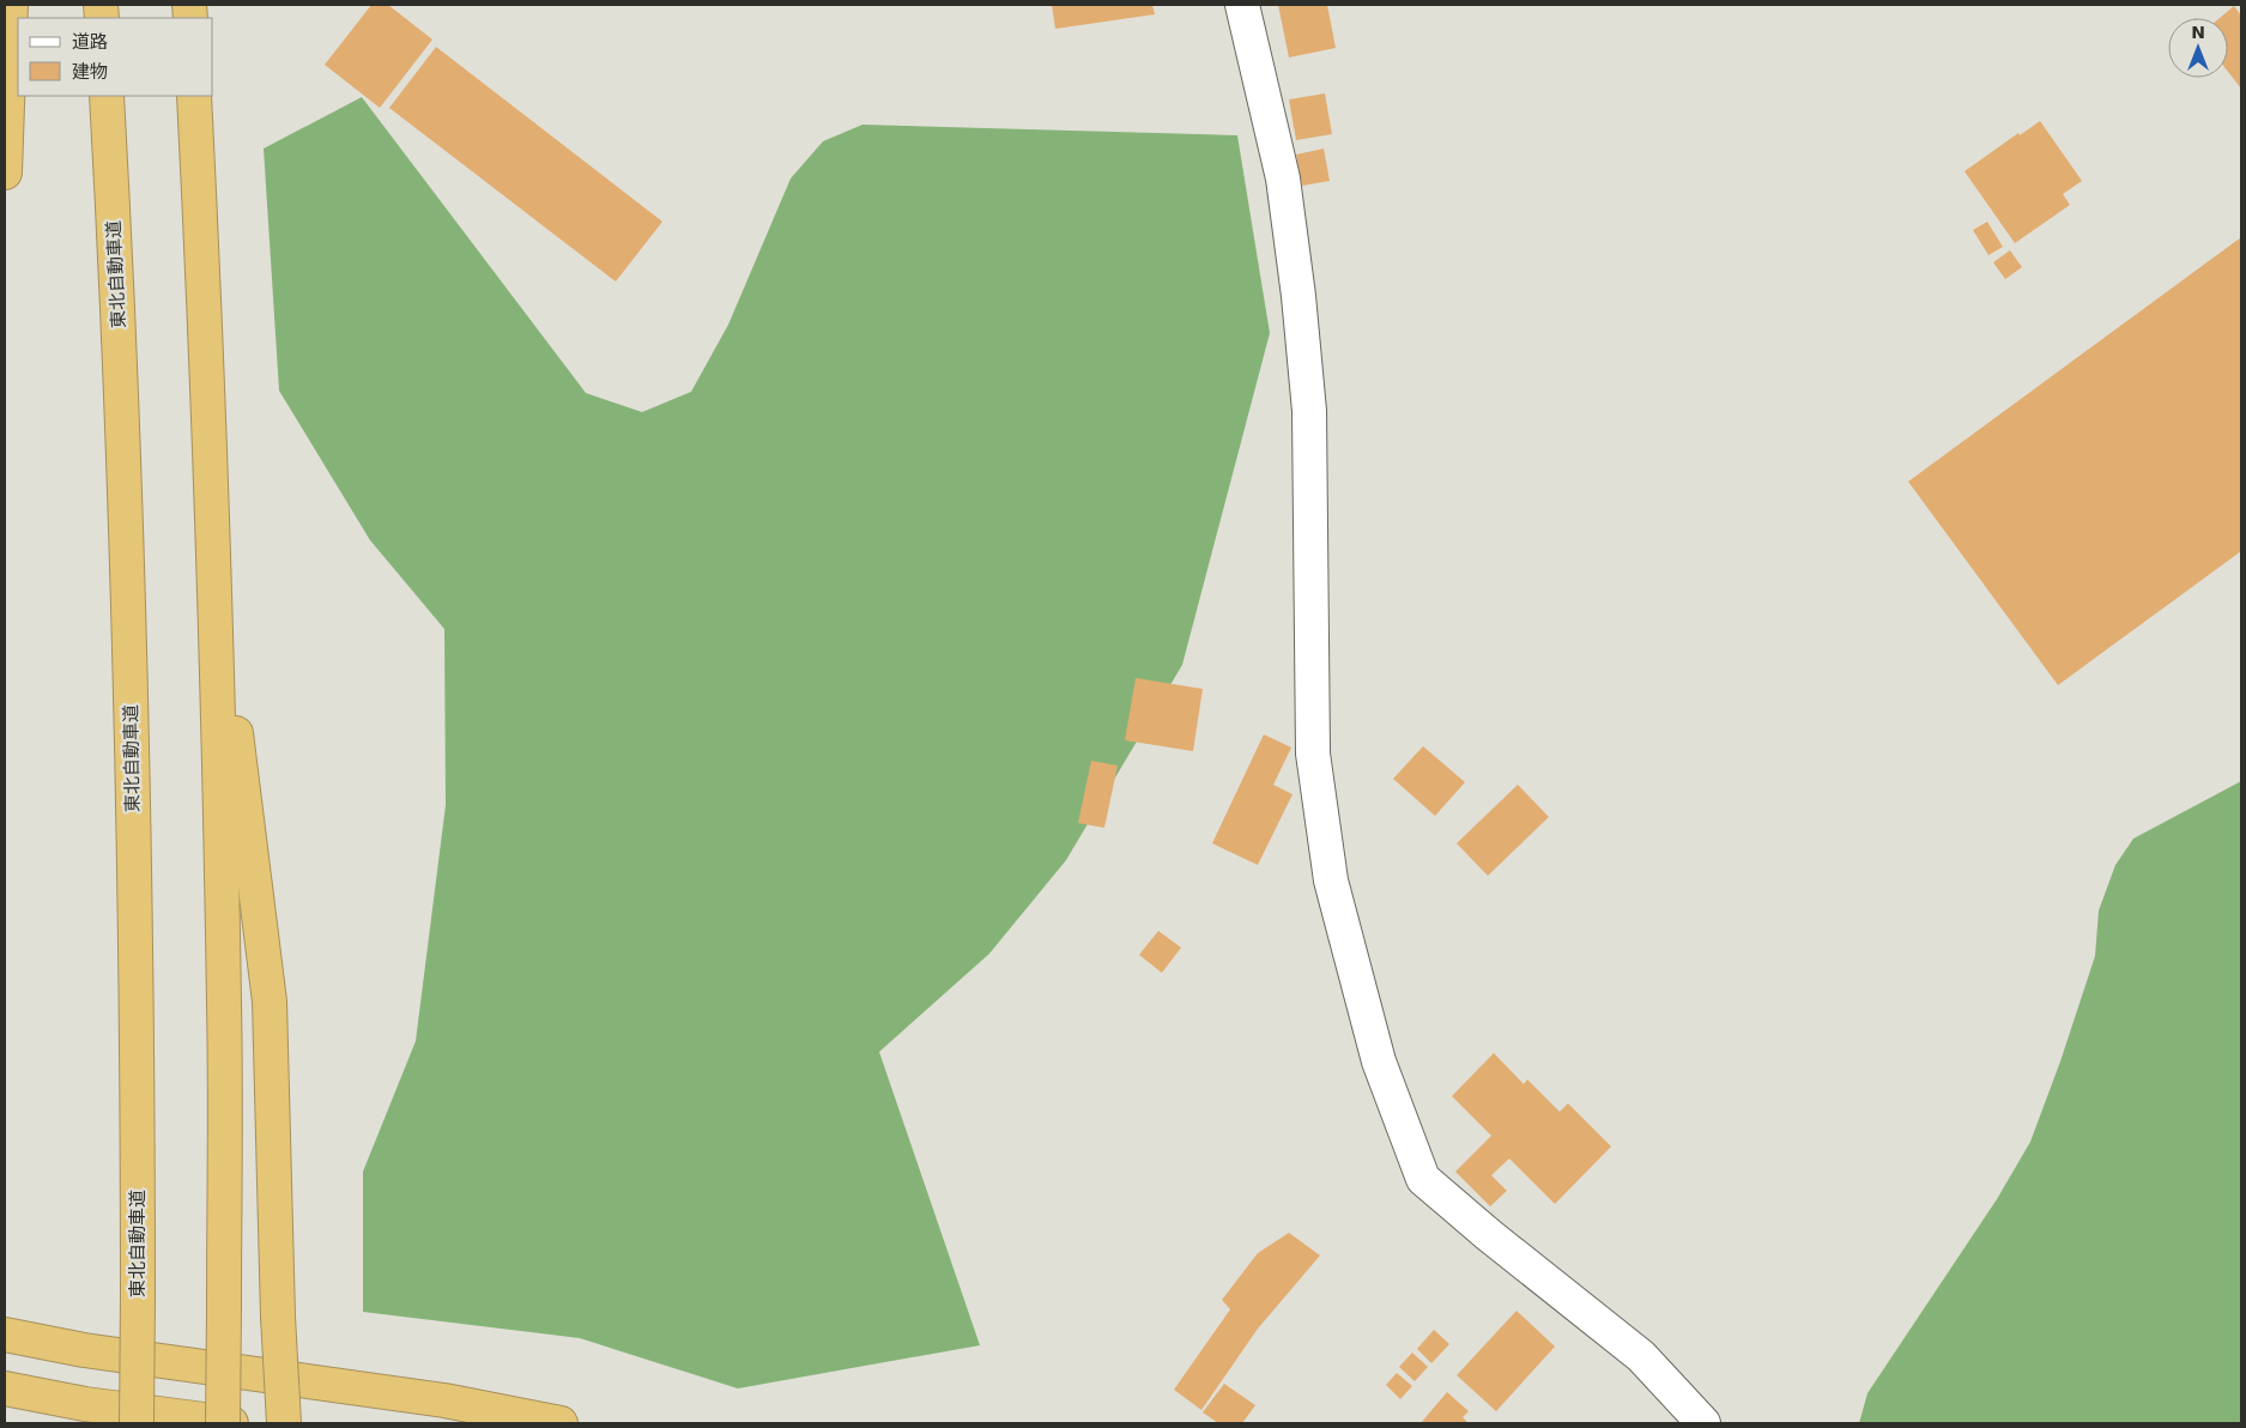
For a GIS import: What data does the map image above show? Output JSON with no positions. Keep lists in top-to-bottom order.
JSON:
{
  "streets": {
    "highway": ["東北自動車道"]
  },
  "legend": ["道路", "建物"],
  "north": "top"
}
